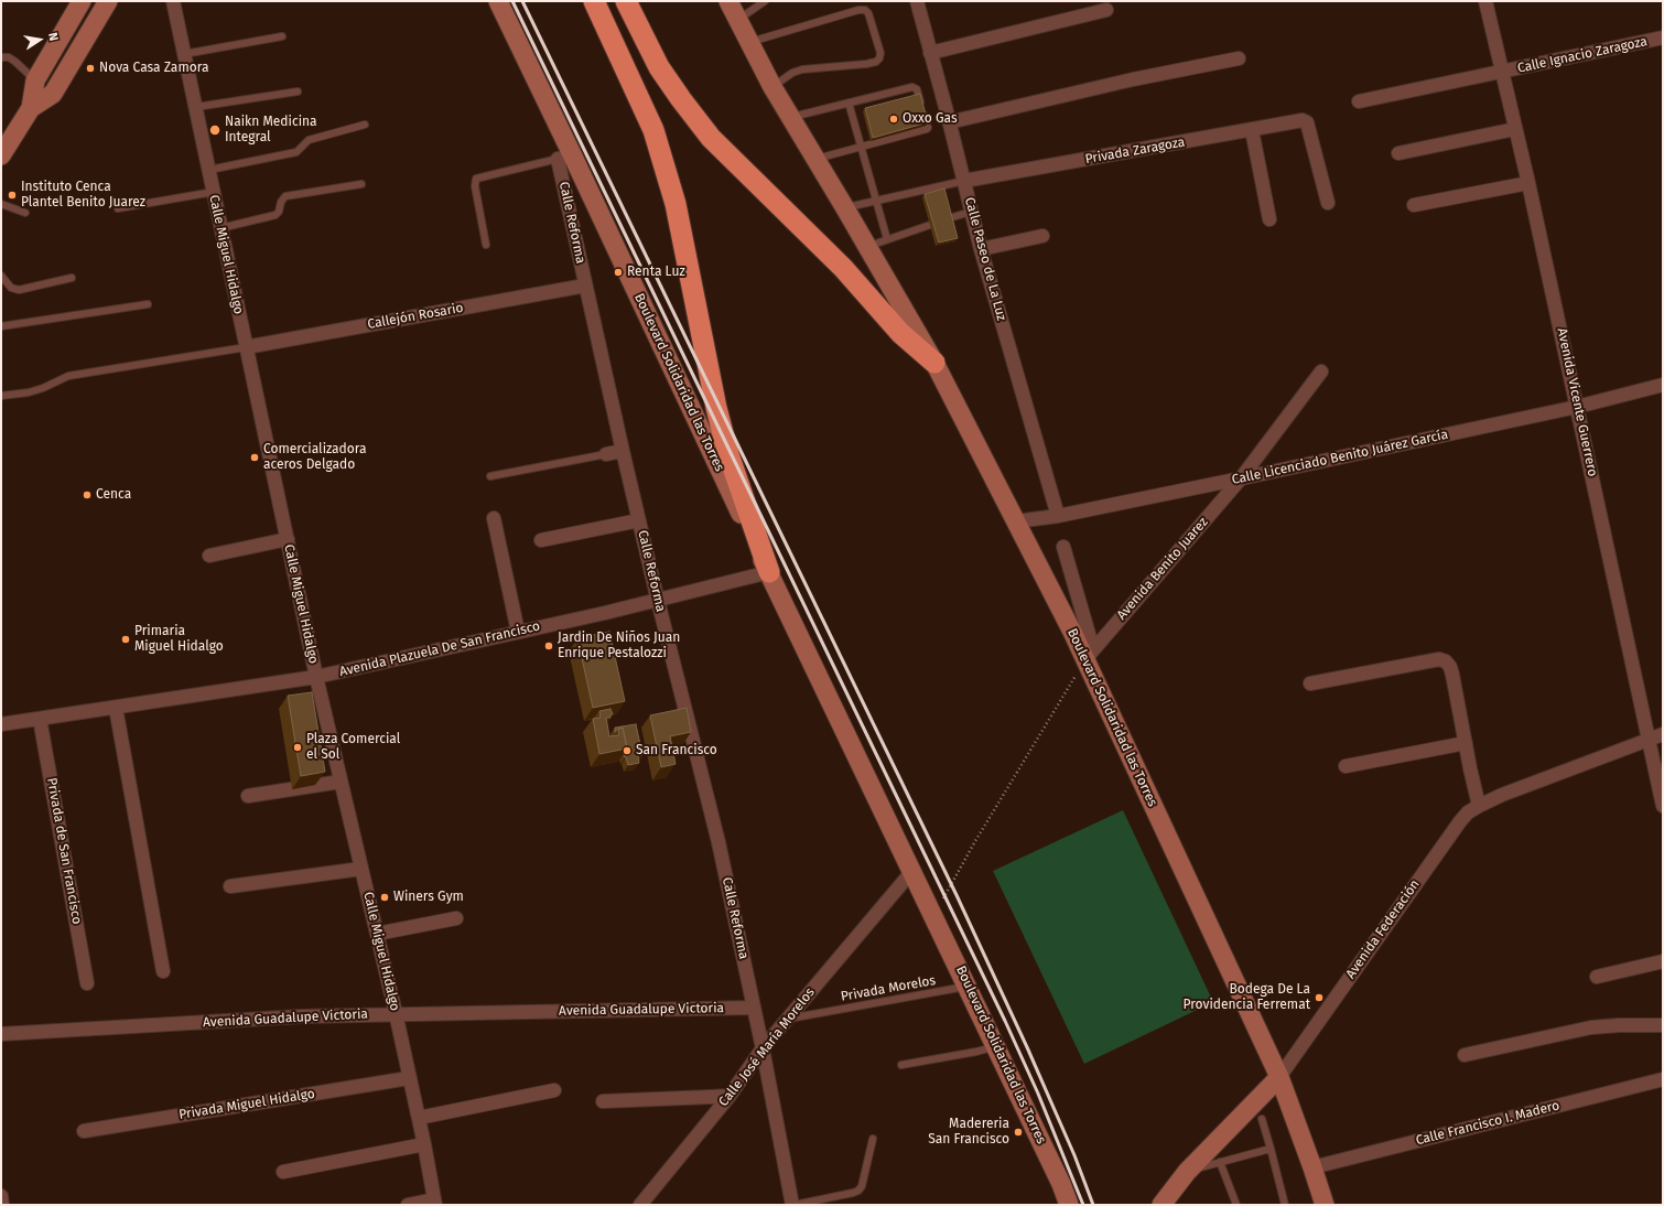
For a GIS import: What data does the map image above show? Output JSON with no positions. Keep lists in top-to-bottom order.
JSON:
{
  "streets": {
    "highway": ["Boulevard Solidaridad las Torres"],
    "main road": ["Avenida Federación"],
    "street": [
      "Calle Ignacio Zaragoza",
      "Privada Zaragoza",
      "Calle Reforma",
      "Calle Miguel Hidalgo",
      "Calle Paseo de La Luz",
      "Callejón Rosario",
      "Avenida Vicente Guerrero",
      "Calle Licenciado Benito Juárez García",
      "Avenida Benito Juarez",
      "Avenida Plazuela De San Francisco",
      "Privada de San Francisco",
      "Avenida Guadalupe Victoria",
      "Calle José María Morelos",
      "Privada Miguel Hidalgo",
      "Calle Francisco I. Madero"
    ],
    "lane": ["Privada Morelos"]
  },
  "crossings": [
    ["Calle Ignacio Zaragoza", "Avenida Vicente Guerrero"],
    ["Privada Zaragoza", "Calle Paseo de La Luz"],
    ["Calle Reforma", "Callejón Rosario"],
    ["Calle Reforma", "Boulevard Solidaridad las Torres"],
    ["Calle Reforma", "Avenida Plazuela De San Francisco"],
    ["Calle Reforma", "Avenida Guadalupe Victoria"],
    ["Calle Reforma", "Calle José María Morelos"],
    ["Calle Miguel Hidalgo", "Callejón Rosario"],
    ["Calle Miguel Hidalgo", "Avenida Plazuela De San Francisco"],
    ["Calle Miguel Hidalgo", "Avenida Guadalupe Victoria"],
    ["Calle Miguel Hidalgo", "Privada Miguel Hidalgo"],
    ["Calle Paseo de La Luz", "Calle Licenciado Benito Juárez García"],
    ["Boulevard Solidaridad las Torres", "Calle Licenciado Benito Juárez García"],
    ["Boulevard Solidaridad las Torres", "Avenida Benito Juarez"],
    ["Boulevard Solidaridad las Torres", "Avenida Plazuela De San Francisco"],
    ["Boulevard Solidaridad las Torres", "Avenida Federación"],
    ["Boulevard Solidaridad las Torres", "Privada Morelos"],
    ["Boulevard Solidaridad las Torres", "Calle José María Morelos"],
    ["Boulevard Solidaridad las Torres", "Calle Francisco I. Madero"],
    ["Avenida Vicente Guerrero", "Calle Licenciado Benito Juárez García"],
    ["Avenida Vicente Guerrero", "Avenida Federación"],
    ["Calle Licenciado Benito Juárez García", "Avenida Benito Juarez"],
    ["Avenida Plazuela De San Francisco", "Privada de San Francisco"],
    ["Privada Morelos", "Calle José María Morelos"]
  ],
  "places": [
    "Nova Casa Zamora",
    "Oxxo Gas",
    "Naikn Medicina Integral",
    "Instituto Cenca Plantel Benito Juarez",
    "Renta Luz",
    "Comercializadora aceros Delgado",
    "Cenca",
    "Primaria Miguel Hidalgo",
    "Jardin De Niños Juan Enrique Pestalozzi",
    "Plaza Comercial el Sol",
    "San Francisco",
    "Winers Gym",
    "Bodega De La Providencia Ferremat",
    "Madereria San Francisco"
  ],
  "north": "right"
}
